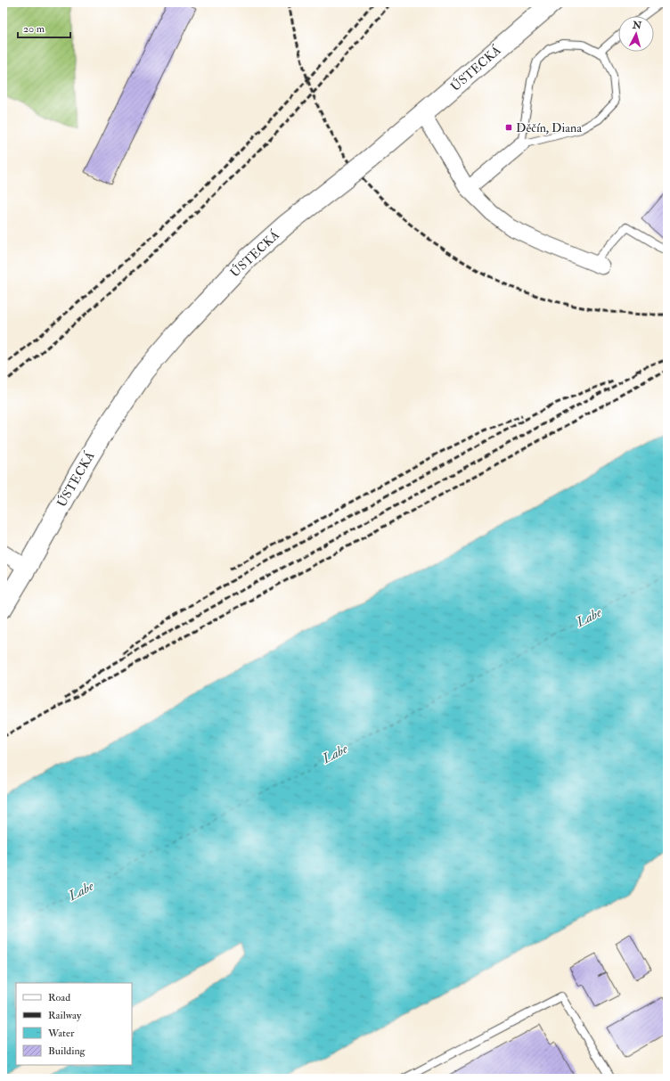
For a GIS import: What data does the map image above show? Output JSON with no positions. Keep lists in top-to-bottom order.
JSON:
{
  "streets": {
    "main road": ["ÚSTECKÁ"]
  },
  "water": ["Labe"],
  "places": {
    "transit": ["Děčín, Diana"]
  },
  "legend": [
    "Road",
    "Railway",
    "Water",
    "Building"
  ],
  "scale_bar": "20 m",
  "north": "top"
}
